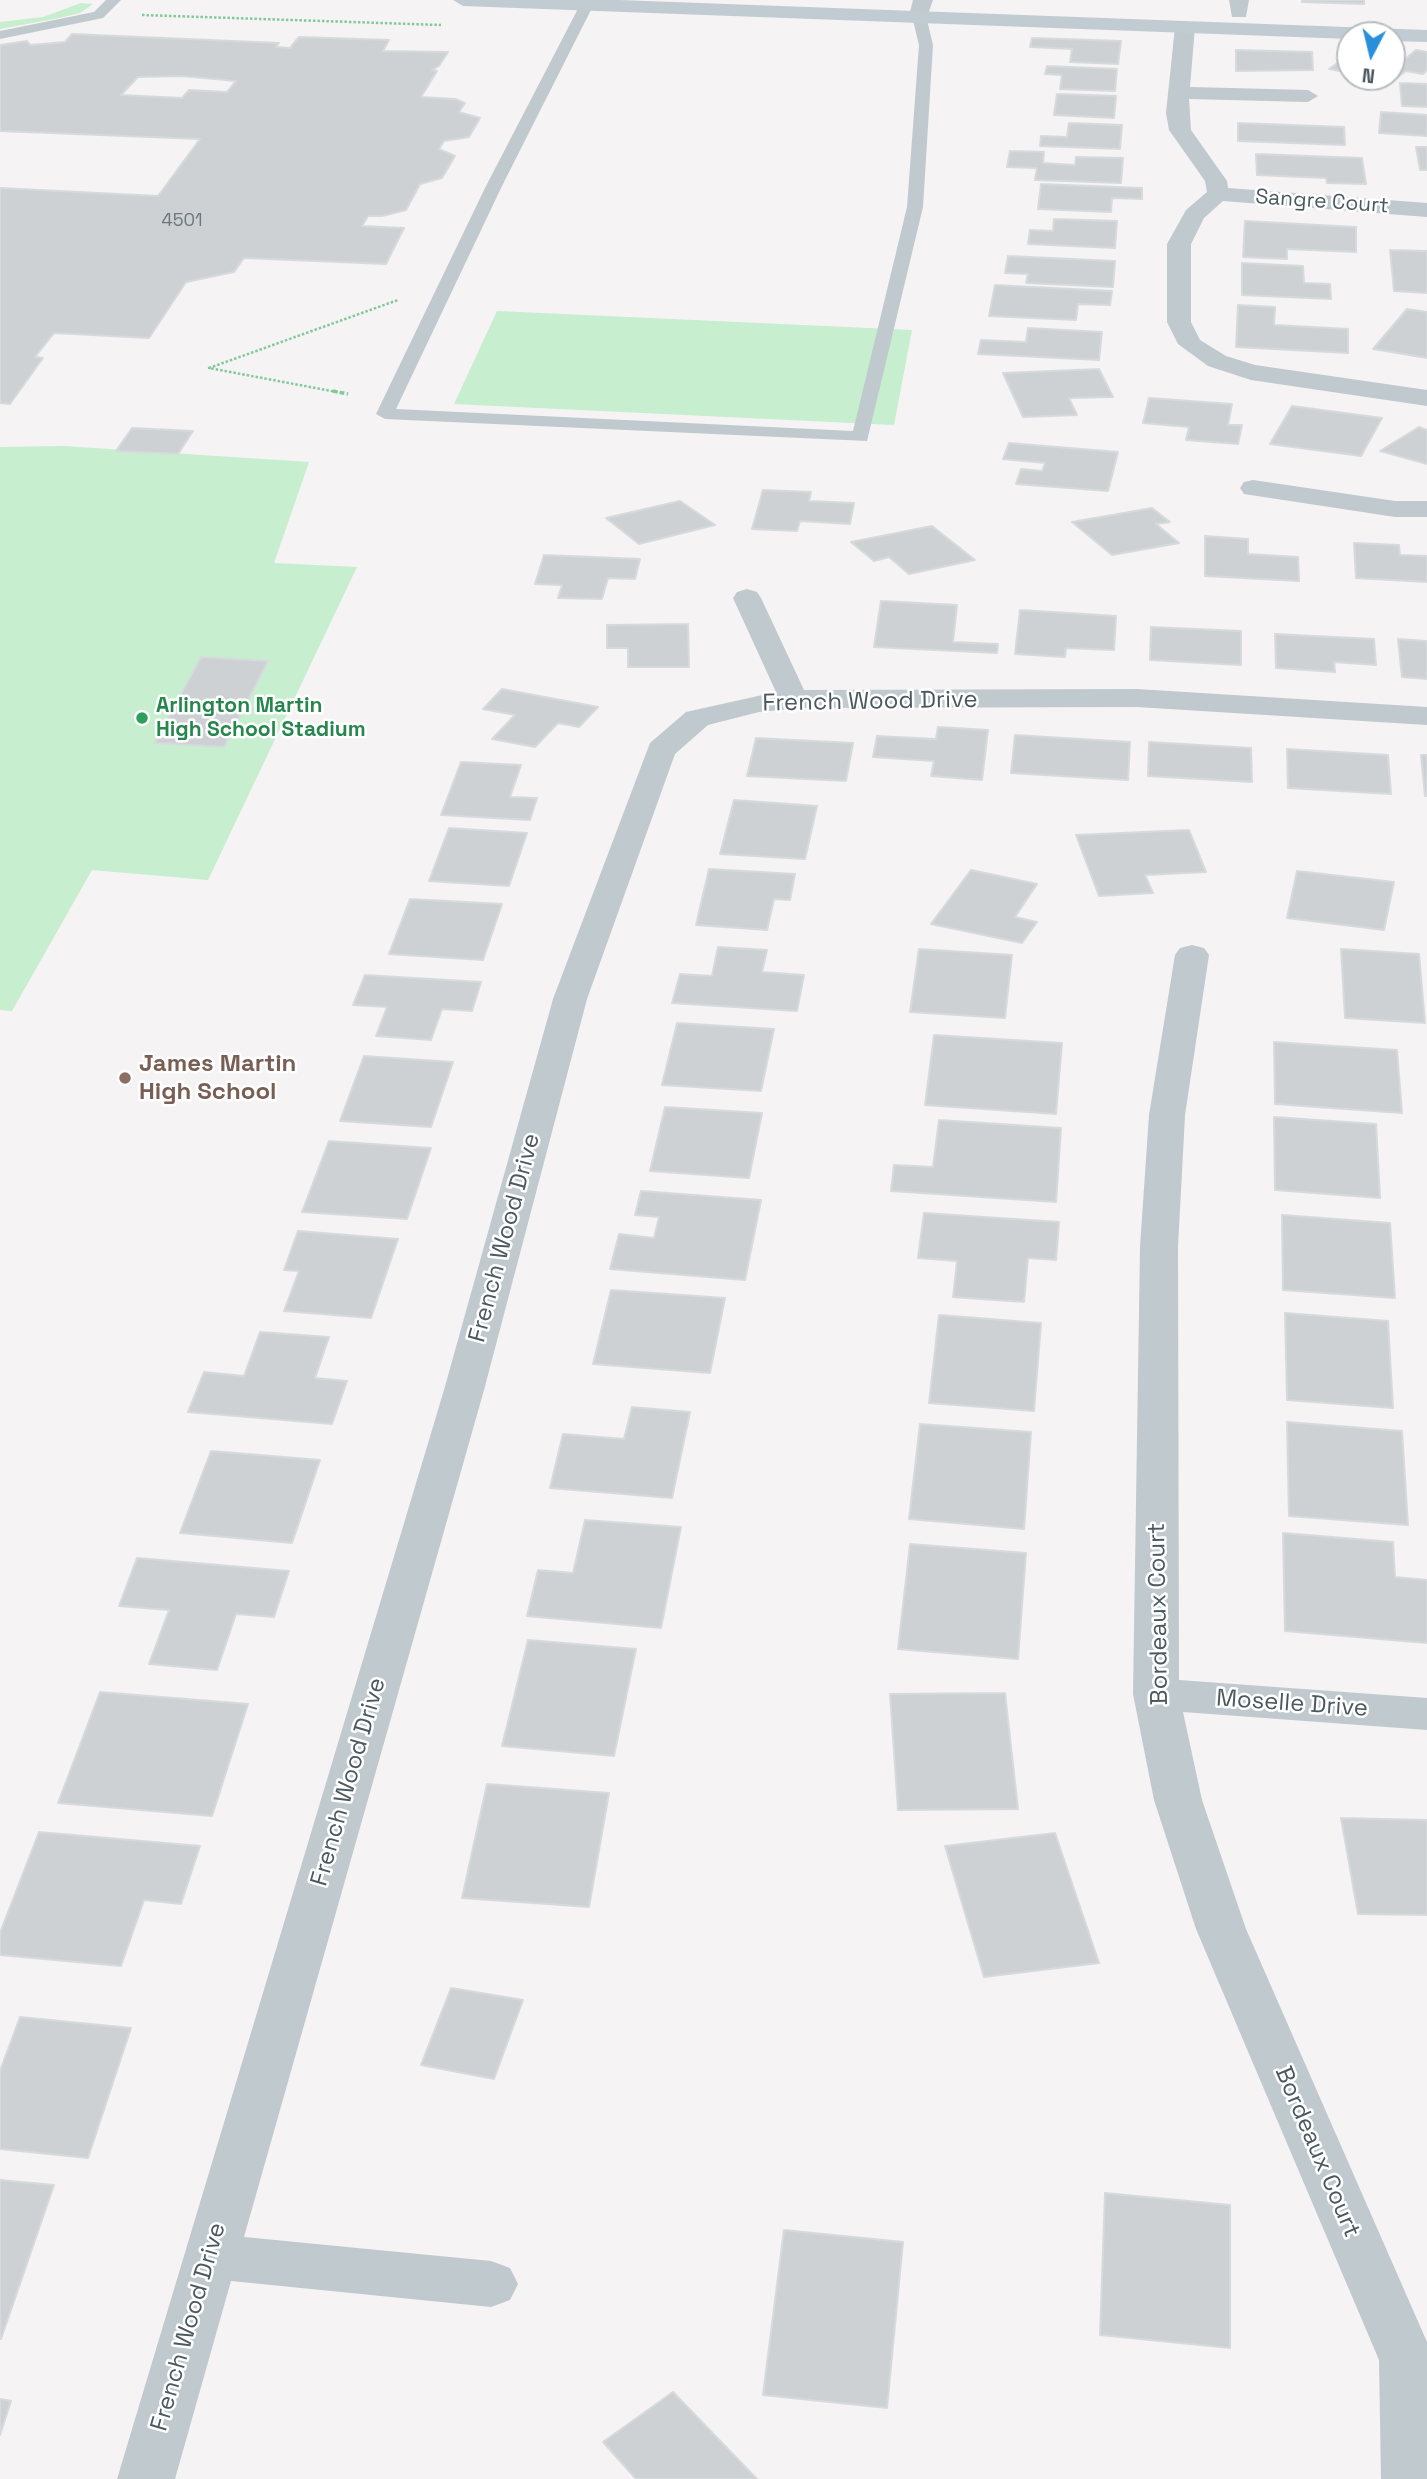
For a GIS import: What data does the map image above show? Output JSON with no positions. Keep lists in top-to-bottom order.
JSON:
{
  "streets": {
    "street": [
      "Sangre Court",
      "French Wood Drive",
      "Bordeaux Court",
      "Moselle Drive"
    ]
  },
  "crossings": [
    ["Bordeaux Court", "Moselle Drive"]
  ],
  "places": ["Arlington Martin High School Stadium", "James Martin High School"],
  "house_numbers": ["4501"],
  "north": "bottom"
}
